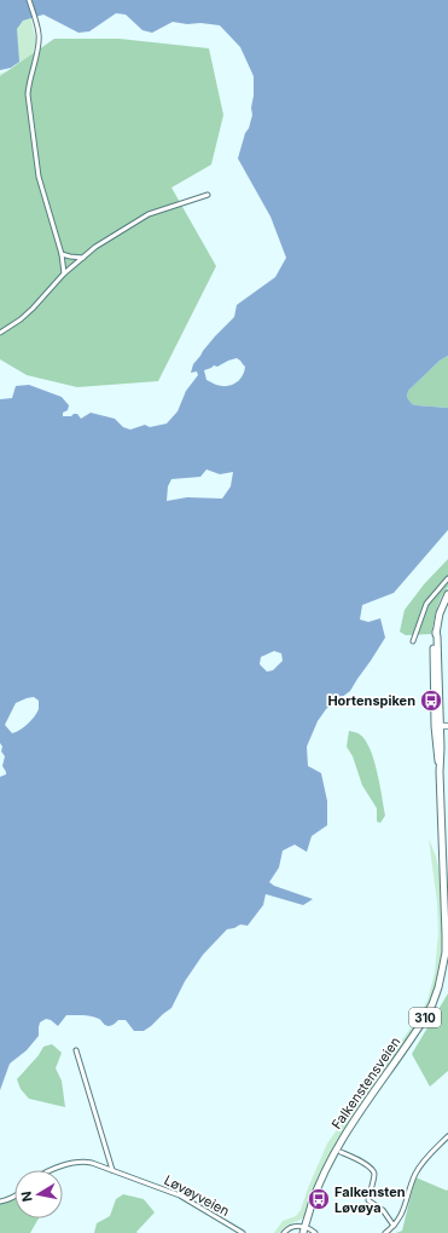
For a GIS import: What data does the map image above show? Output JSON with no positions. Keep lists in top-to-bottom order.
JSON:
{
  "streets": {
    "main road": ["310", "Falkenstensveien"],
    "street": ["Løvøyveien"]
  },
  "places": {
    "bus stop": ["Hortenspiken", "Falkensten Løvøya"]
  },
  "north": "left"
}
